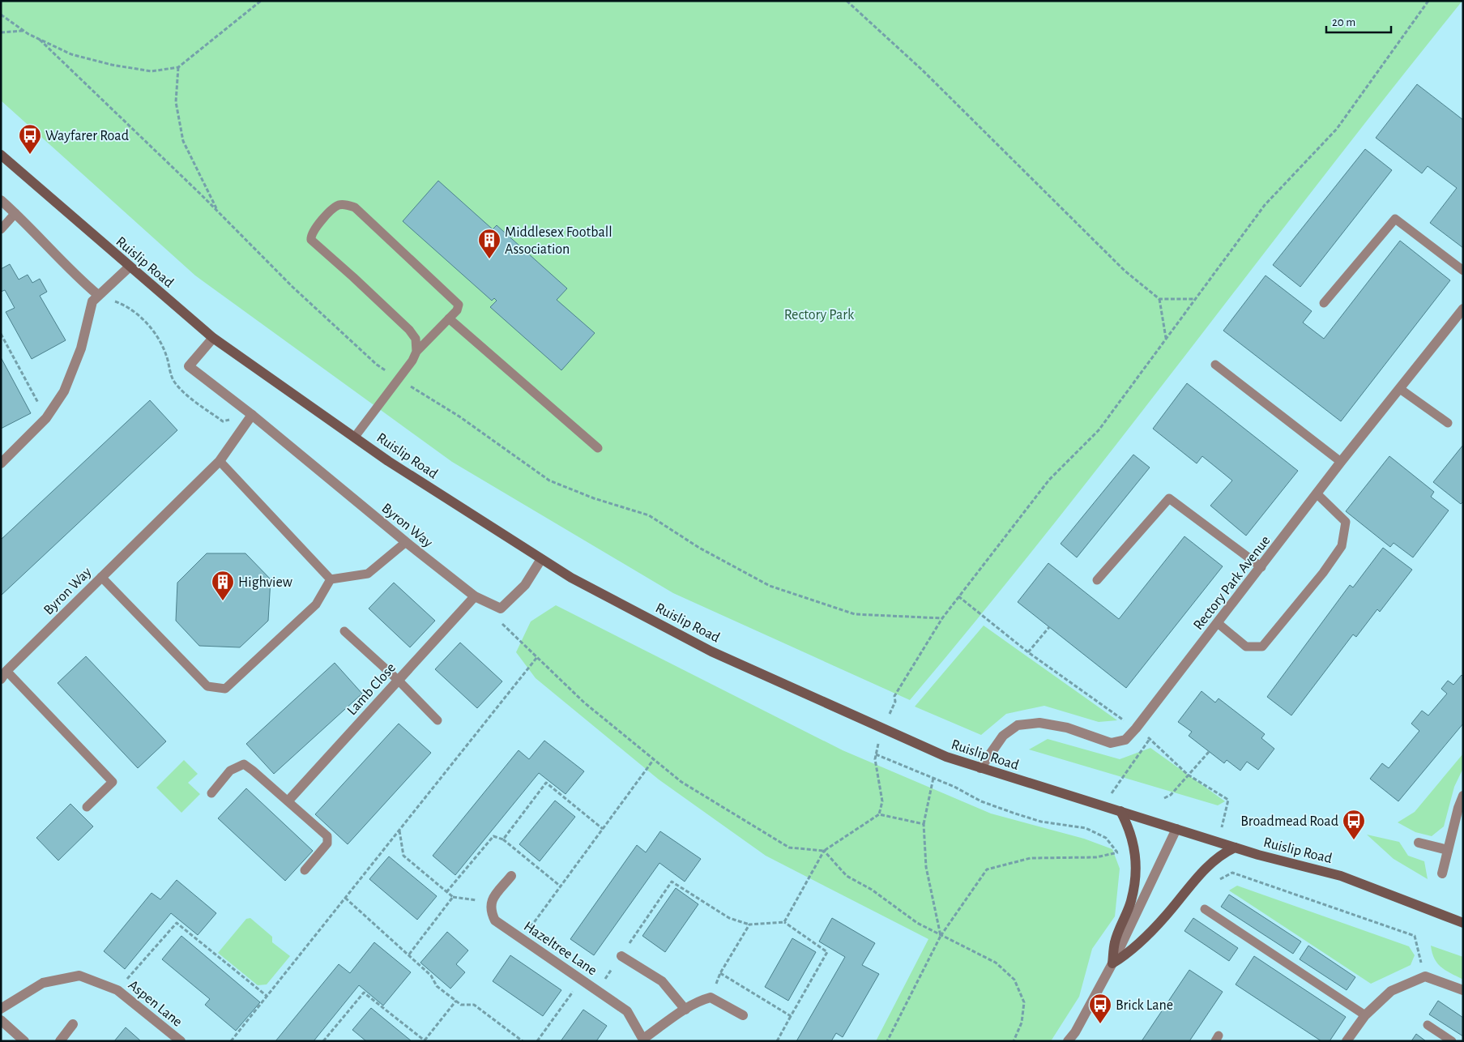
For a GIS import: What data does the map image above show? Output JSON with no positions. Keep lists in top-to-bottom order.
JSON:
{
  "streets": {
    "main road": ["Ruislip Road"],
    "street": [
      "Byron Way",
      "Rectory Park Avenue",
      "Lamb Close",
      "Hazeltree Lane",
      "Aspen Lane"
    ]
  },
  "crossings": [
    ["Ruislip Road", "Byron Way"],
    ["Ruislip Road", "Rectory Park Avenue"],
    ["Byron Way", "Lamb Close"]
  ],
  "parks": ["Rectory Park"],
  "places": {
    "bus stop": ["Wayfarer Road", "Broadmead Road", "Brick Lane"],
    "building": ["Middlesex Football Association", "Highview"]
  },
  "scale_bar": "20 m"
}
